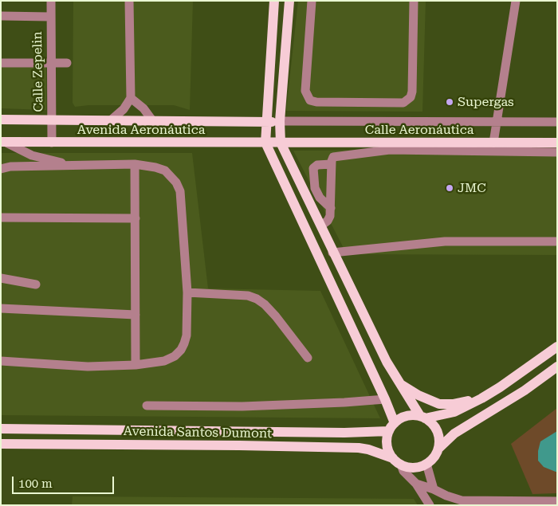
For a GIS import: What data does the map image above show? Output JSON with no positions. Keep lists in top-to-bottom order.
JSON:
{
  "streets": {
    "main road": ["Avenida Aeronáutica", "Calle Aeronáutica", "Avenida Santos Dumont"],
    "street": ["Calle Zepelin"]
  },
  "crossings": [
    ["Calle Zepelin", "Avenida Aeronáutica"],
    ["Avenida Aeronáutica", "Calle Aeronáutica"]
  ],
  "places": ["Supergas", "JMC"],
  "scale_bar": "100 m"
}
